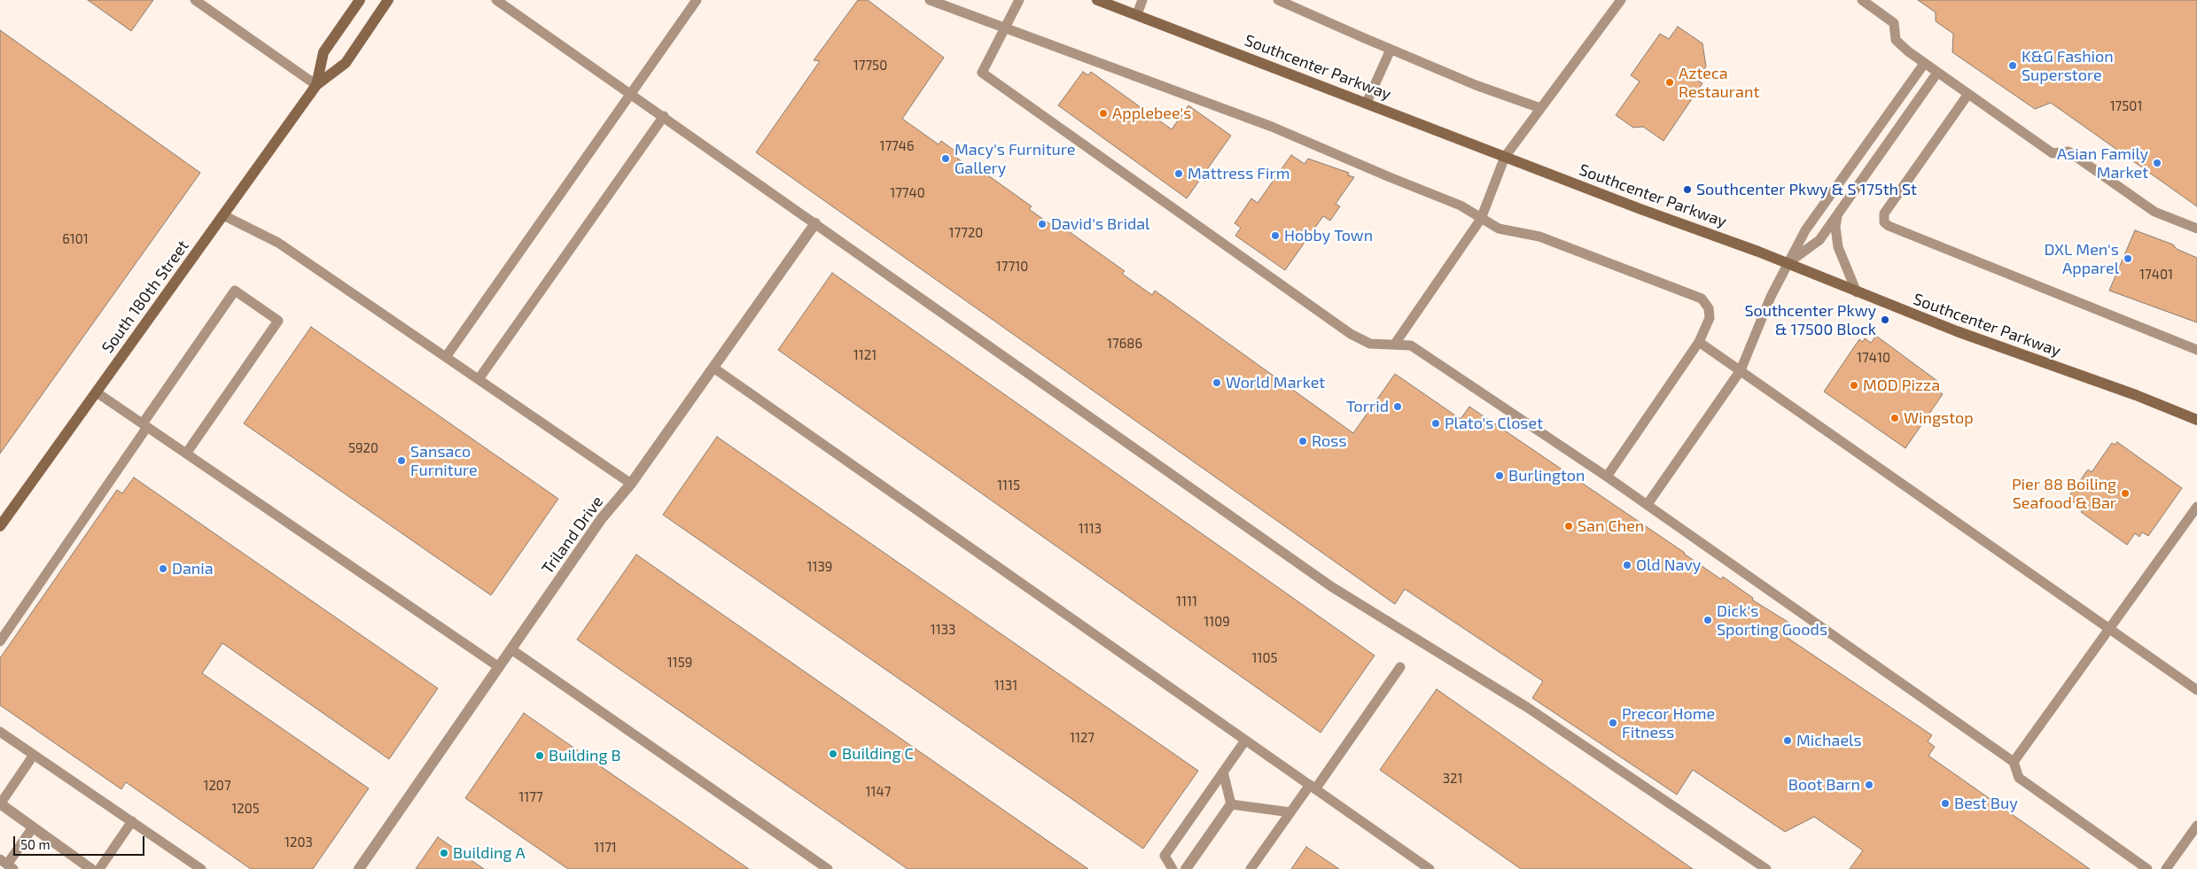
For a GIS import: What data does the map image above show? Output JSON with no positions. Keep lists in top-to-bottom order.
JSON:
{
  "streets": {
    "main road": ["Southcenter Parkway", "South 180th Street"],
    "street": ["Triland Drive"]
  },
  "places": [
    "K&G Fashion Superstore",
    "Azteca Restaurant",
    "Applebee's",
    "Macy's Furniture Gallery",
    "Asian Family Market",
    "Mattress Firm",
    "Southcenter Pkwy & S 175th St",
    "David's Bridal",
    "Hobby Town",
    "DXL Men's Apparel",
    "Southcenter Pkwy & 17500 Block",
    "World Market",
    "MOD Pizza",
    "Torrid",
    "Wingstop",
    "Plato's Closet",
    "Ross",
    "Sansaco Furniture",
    "Burlington",
    "Pier 88 Boiling Seafood & Bar",
    "San Chen",
    "Old Navy",
    "Dania",
    "Dick's Sporting Goods",
    "Precor Home Fitness",
    "Michaels",
    "Building C",
    "Building B",
    "Boot Barn",
    "Best Buy",
    "Building A"
  ],
  "house_numbers": [
    "17750",
    "17501",
    "17746",
    "17740",
    "17720",
    "6101",
    "17710",
    "17401",
    "17686",
    "1121",
    "17410",
    "5920",
    "1115",
    "1113",
    "1139",
    "1111",
    "1109",
    "1133",
    "1105",
    "1159",
    "1131",
    "1127",
    "321",
    "1207",
    "1147",
    "1177",
    "1205",
    "1203",
    "1171"
  ],
  "scale_bar": "50 m"
}
